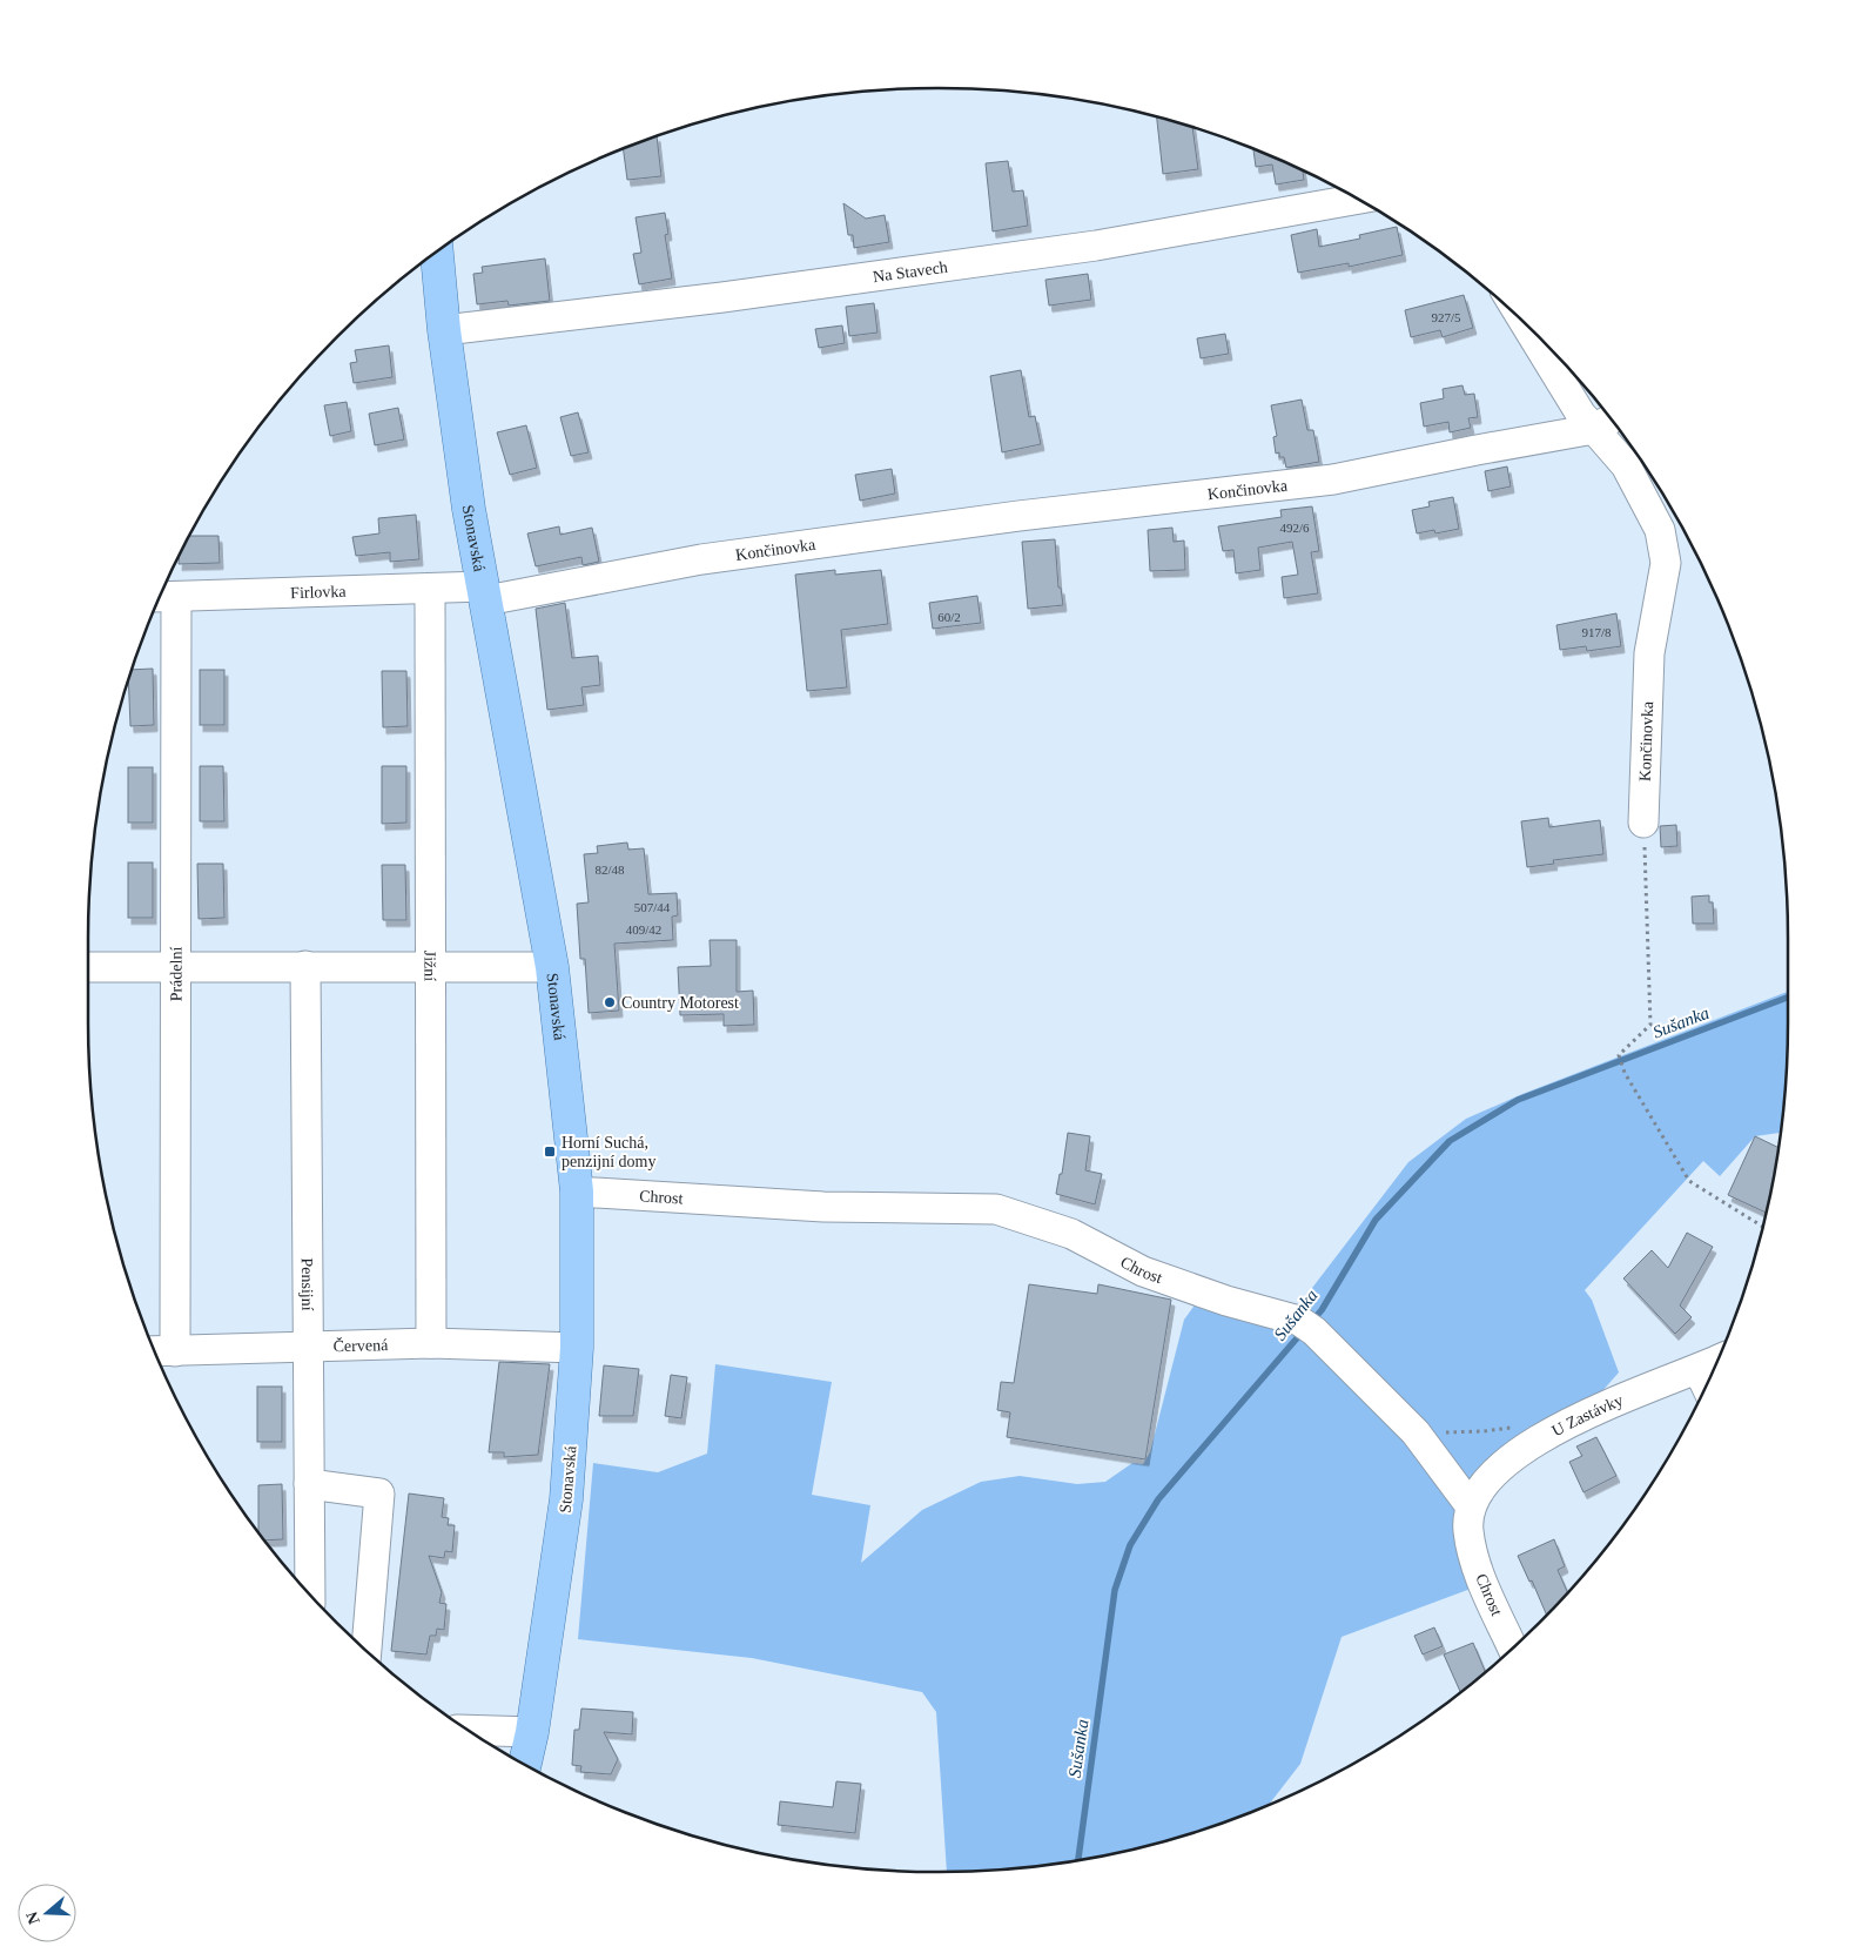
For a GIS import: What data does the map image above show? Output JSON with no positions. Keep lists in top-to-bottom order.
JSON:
{
  "streets": {
    "main road": ["Stonavská"],
    "street": [
      "Na Stavech",
      "Končinovka",
      "Firlovka",
      "Jižní",
      "Prádelní",
      "Chrost",
      "Pensijní",
      "Červená",
      "U Zastávky"
    ]
  },
  "crossings": [
    ["Na Stavech", "Stonavská"],
    ["Končinovka", "Stonavská"],
    ["Končinovka", "Firlovka"],
    ["Stonavská", "Firlovka"],
    ["Stonavská", "Chrost"],
    ["Stonavská", "Červená"],
    ["Firlovka", "Jižní"],
    ["Firlovka", "Prádelní"],
    ["Jižní", "Červená"],
    ["Prádelní", "Červená"],
    ["Chrost", "U Zastávky"],
    ["Pensijní", "Červená"]
  ],
  "water": ["Sušanka"],
  "places": {
    "other": ["Country Motorest"],
    "transit": ["Horní Suchá, penzijní domy"]
  },
  "house_numbers": [
    "927/5",
    "492/6",
    "60/2",
    "917/8",
    "82/48",
    "507/44",
    "409/42"
  ],
  "north": "left"
}
